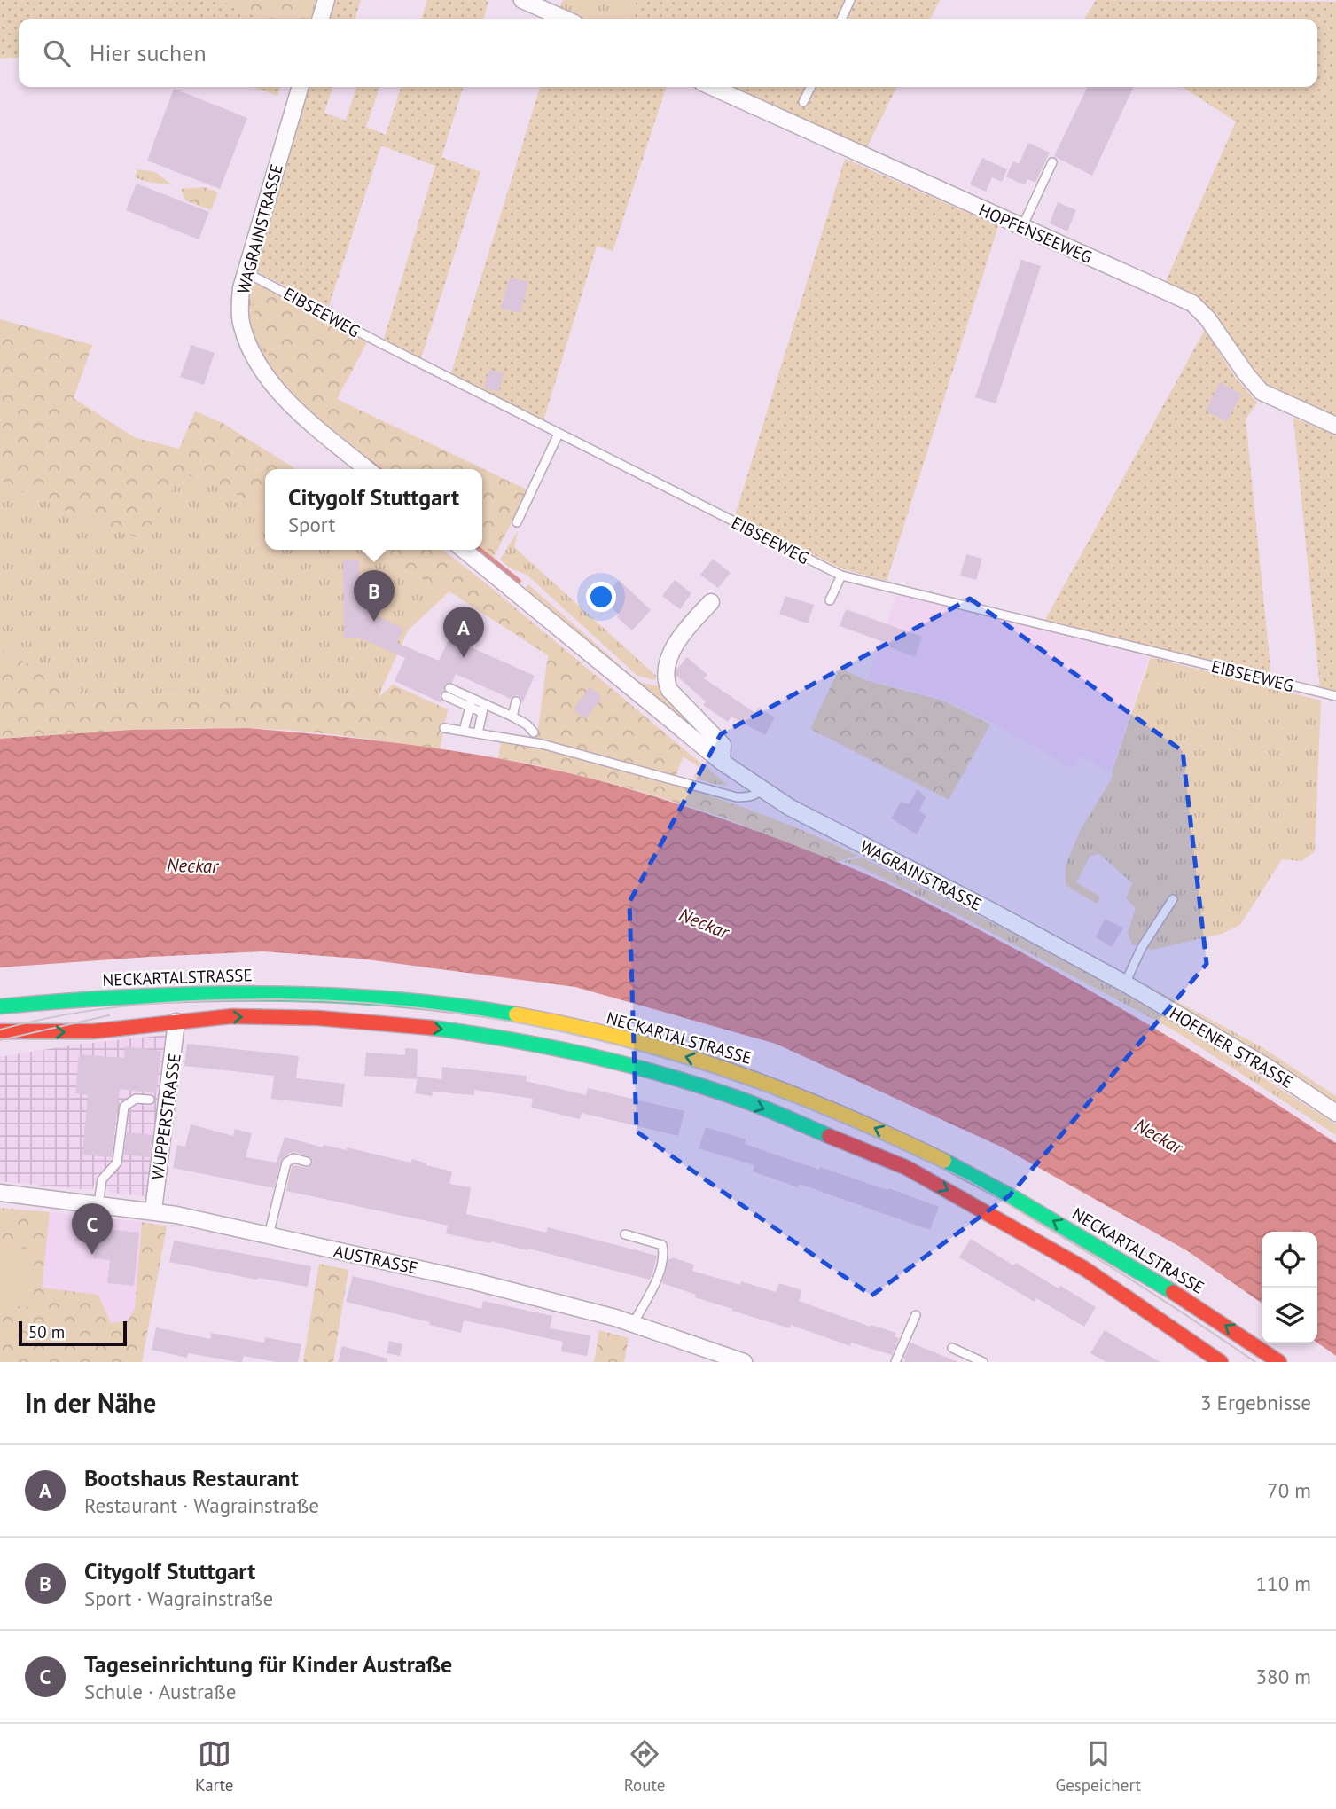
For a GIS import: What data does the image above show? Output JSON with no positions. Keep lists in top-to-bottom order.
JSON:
{
  "streets": {
    "main road": ["NECKARTALSTRASSE"],
    "street": [
      "WAGRAINSTRASSE",
      "HOPFENSEEWEG",
      "HOFENER STRASSE",
      "WUPPERSTRASSE",
      "AUSTRASSE"
    ],
    "lane": ["EIBSEEWEG"]
  },
  "crossings": [
    ["WAGRAINSTRASSE", "EIBSEEWEG"],
    ["WAGRAINSTRASSE", "HOFENER STRASSE"],
    ["WUPPERSTRASSE", "AUSTRASSE"]
  ],
  "water": ["Neckar"],
  "scale_bar": "50 m",
  "page": {
    "search": "Hier suchen",
    "popup": ["Citygolf Stuttgart", "Sport"],
    "pins": ["B", "A", "C"],
    "scale": "50 m",
    "heading": ["In der Nähe", "3 Ergebnisse"],
    "list": [
      {
        "mark": "A",
        "name": "Bootshaus Restaurant",
        "note": "Restaurant · Wagrainstraße",
        "value": "70 m"
      },
      {
        "mark": "B",
        "name": "Citygolf Stuttgart",
        "note": "Sport · Wagrainstraße",
        "value": "110 m"
      },
      {
        "mark": "C",
        "name": "Tageseinrichtung für Kinder Austraße",
        "note": "Schule · Austraße",
        "value": "380 m"
      }
    ],
    "nav": ["Karte", "Route", "Gespeichert"]
  }
}
